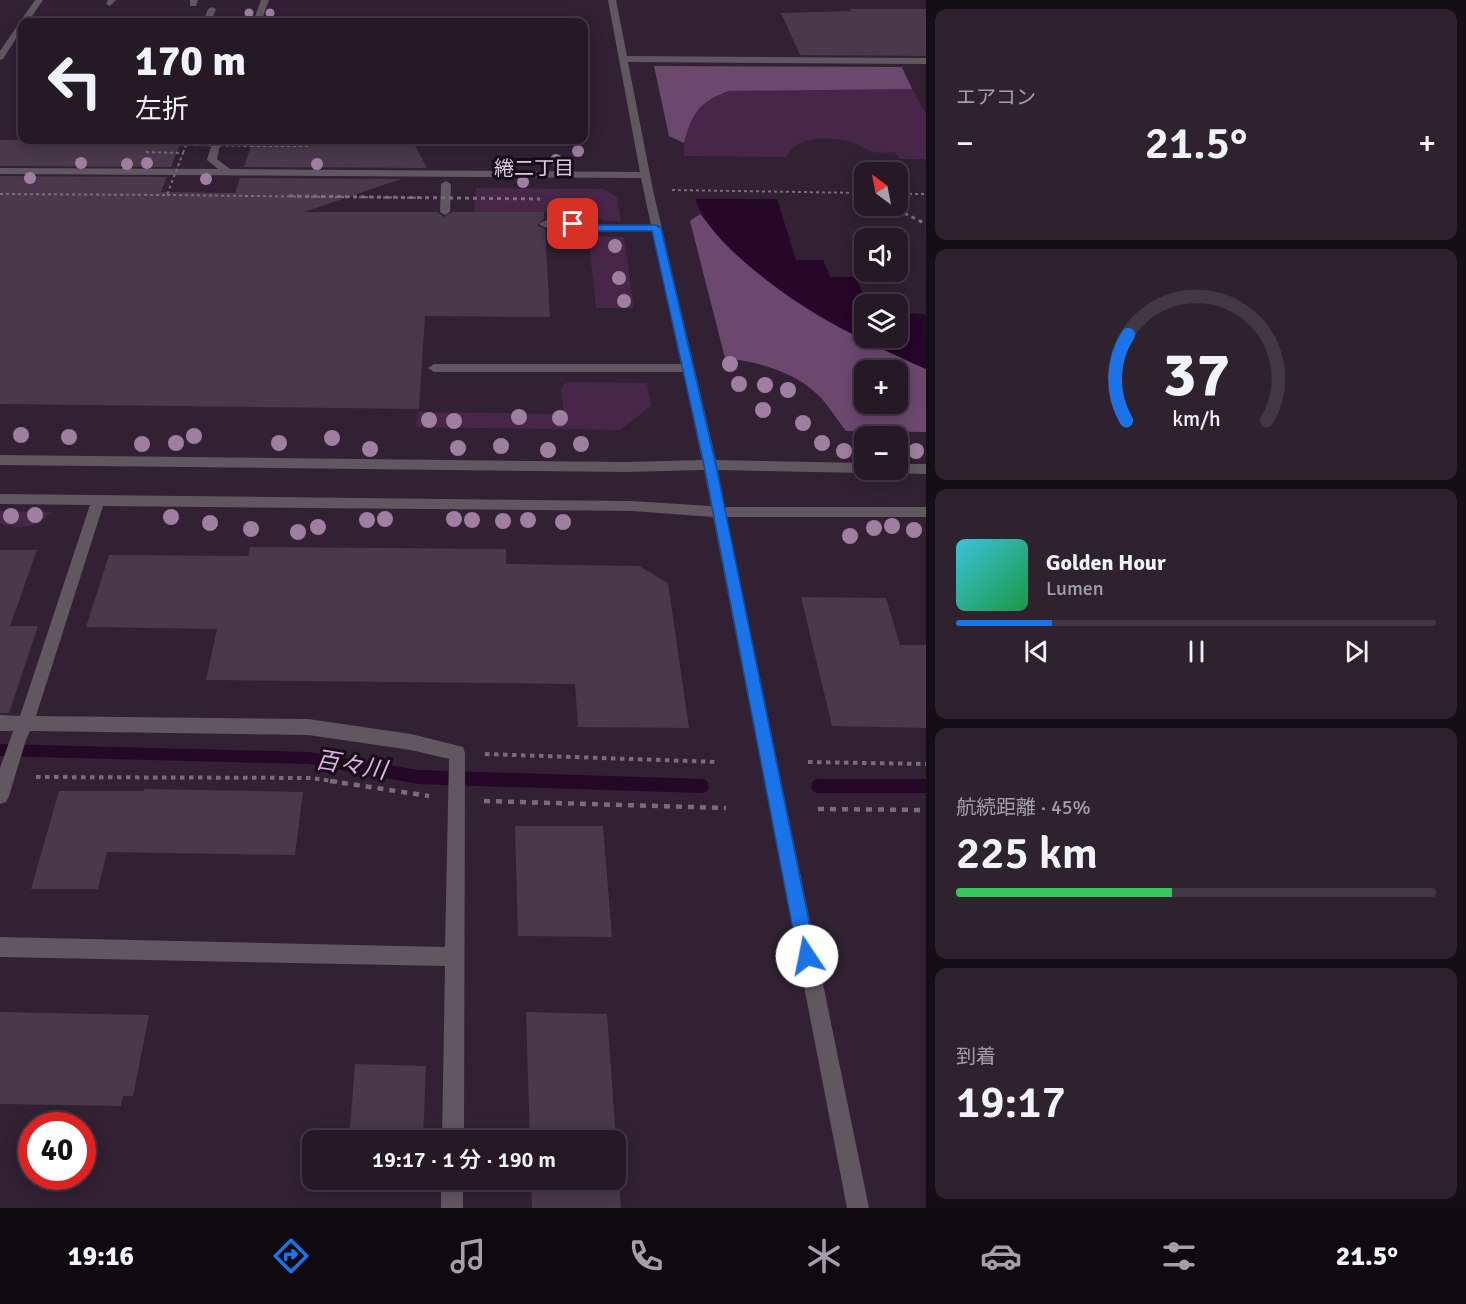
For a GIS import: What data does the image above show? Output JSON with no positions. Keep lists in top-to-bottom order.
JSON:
{
  "districts": ["綣二丁目"],
  "water": ["百々川"],
  "north": "top left",
  "page": {
    "tile": [
      "エアコン",
      ["航続距離 · 45%", "225 km"],
      ["到着", "19:17"]
    ],
    "turn": ["170 m", "左折"],
    "heat": ["−", "21.5°", "+"],
    "map_buttons": ["+", "−"],
    "song": ["Golden Hour", "Lumen"],
    "limit": "40",
    "trip": "19:17 · 1 分 · 190 m",
    "tabs": ["19:16", "21.5°"],
    "gauge": ["37", "km/h"]
  }
}
